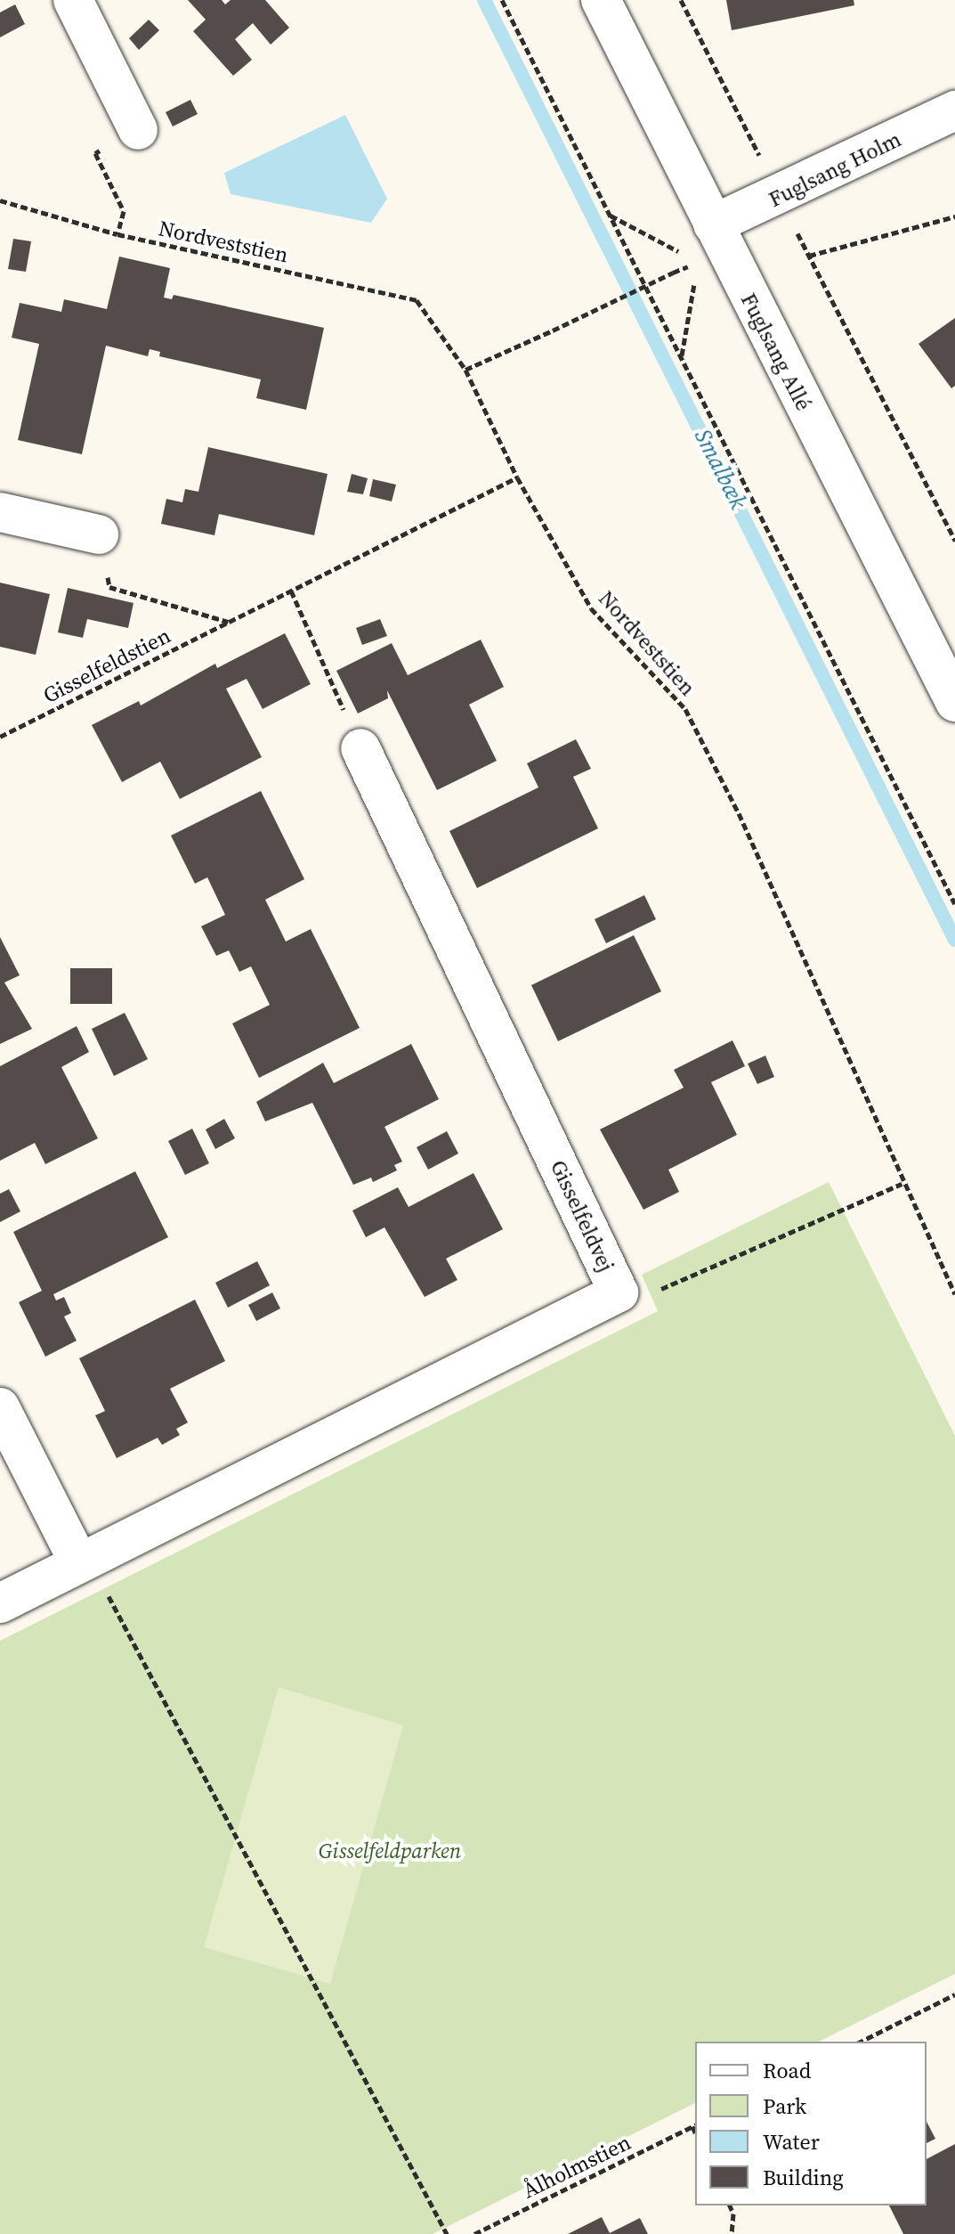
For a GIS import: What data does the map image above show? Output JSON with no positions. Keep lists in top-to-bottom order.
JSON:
{
  "streets": {
    "street": ["Fuglsang Holm", "Fuglsang Allé", "Gisselfeldvej"],
    "path": ["Nordveststien", "Gisselfeldstien", "Ålholmstien"]
  },
  "crossings": [
    ["Fuglsang Holm", "Fuglsang Allé"],
    ["Nordveststien", "Gisselfeldstien"]
  ],
  "water": ["Smalbæk"],
  "parks": ["Gisselfeldparken"],
  "legend": [
    "Road",
    "Park",
    "Water",
    "Building"
  ]
}
